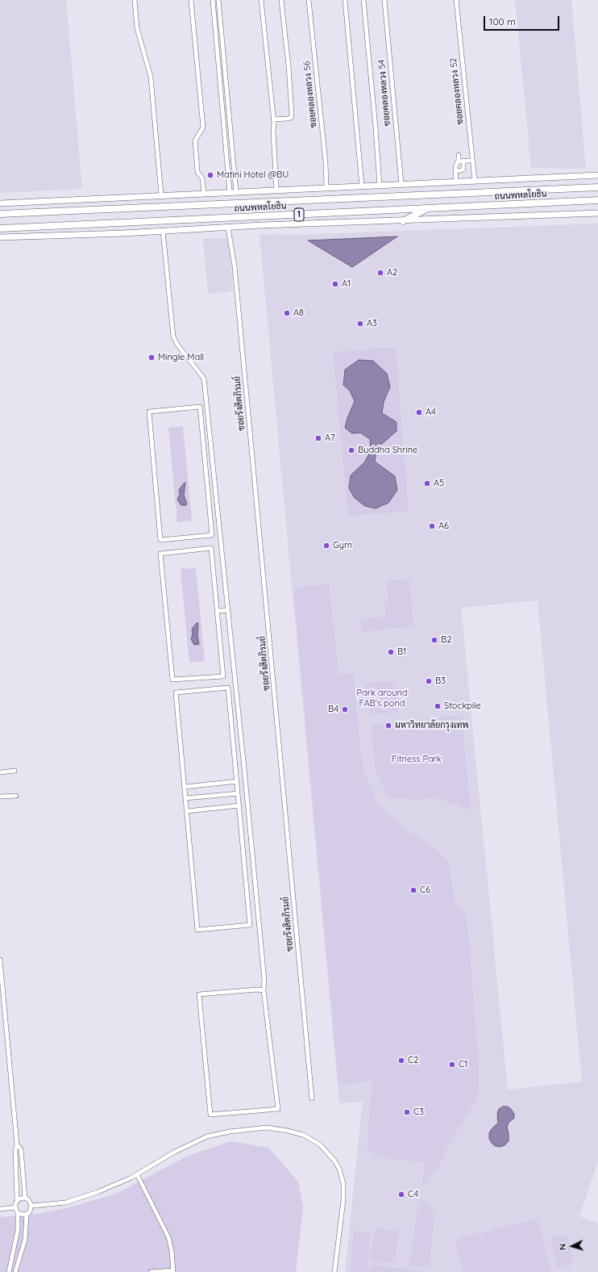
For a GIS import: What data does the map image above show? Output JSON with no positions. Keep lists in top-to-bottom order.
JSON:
{
  "streets": {
    "highway": ["ถนนพหลโยธิน", "1"],
    "street": [
      "ซอยคลองหลวง 52",
      "ซอยคลองหลวง 54",
      "ซอยคลองหลวง 56",
      "ซอยรังสิตภิรมย์"
    ]
  },
  "crossings": [
    ["ซอยคลองหลวง 52", "ถนนพหลโยธิน"],
    ["ซอยคลองหลวง 54", "ถนนพหลโยธิน"],
    ["ซอยคลองหลวง 56", "ถนนพหลโยธิน"],
    ["ถนนพหลโยธิน", "ซอยรังสิตภิรมย์"]
  ],
  "parks": ["Park around FAB's pond", "Fitness Park"],
  "places": [
    "Matini Hotel @BU",
    "A2",
    "A1",
    "A8",
    "A3",
    "Mingle Mall",
    "A4",
    "A7",
    "Buddha Shrine",
    "A5",
    "A6",
    "Gym",
    "B2",
    "B1",
    "B3",
    "Stockpile",
    "B4",
    "มหาวิทยาลัยกรุงเทพ",
    "C6",
    "C2",
    "C1",
    "C3",
    "C4"
  ],
  "scale_bar": "100 m",
  "north": "left"
}
